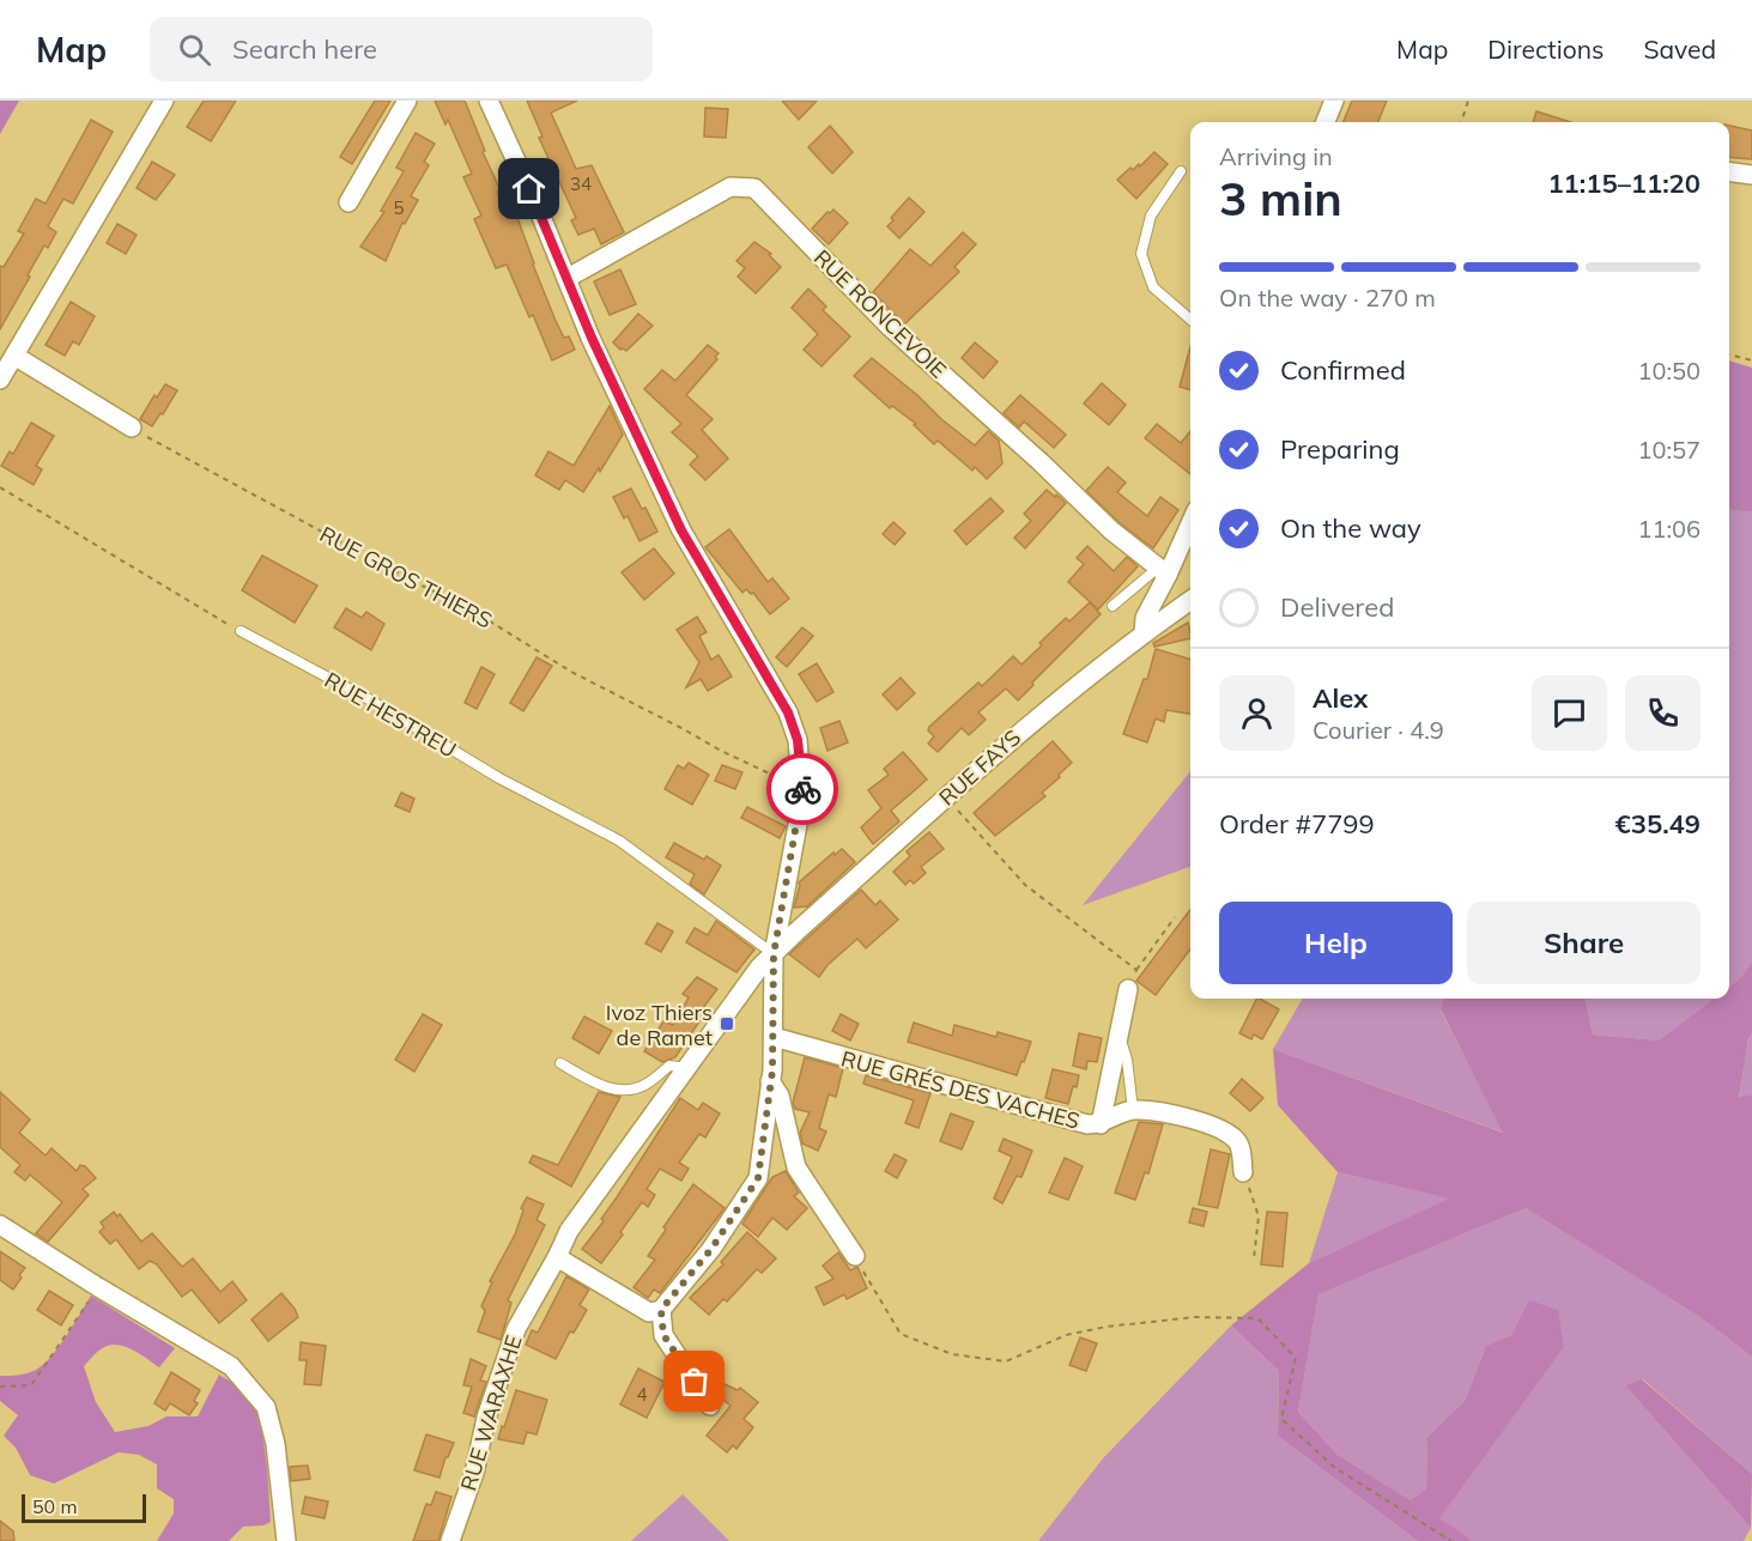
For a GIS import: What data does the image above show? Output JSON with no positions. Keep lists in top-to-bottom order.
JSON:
{
  "streets": {
    "street": [
      "RUE RONCEVOIE",
      "RUE FAYS",
      "RUE GRÉS DES VACHES",
      "RUE WARAXHE"
    ],
    "lane": ["RUE HESTREU"],
    "path": ["RUE GROS THIERS"]
  },
  "crossings": [
    ["RUE HESTREU", "RUE FAYS"],
    ["RUE FAYS", "RUE WARAXHE"]
  ],
  "places": {
    "transit": ["Ivoz Thiers de Ramet"]
  },
  "house_numbers": ["34", "5", "4"],
  "scale_bar": "50 m",
  "page": {
    "header": "Map",
    "search": "Search here",
    "nav": ["Map", "Directions", "Saved"],
    "heading": ["3 min", "Arriving in", "11:15–11:20"],
    "panel": [
      "Alex",
      "Courier · 4.9",
      "Order #7799",
      "€35.49"
    ],
    "bar": "On the way · 270 m",
    "list": [
      ["Confirmed", "10:50"],
      ["Preparing", "10:57"],
      ["On the way", "11:06"],
      "Delivered"
    ],
    "buttons": ["Help", "Share"],
    "scale": "50 m"
  }
}
